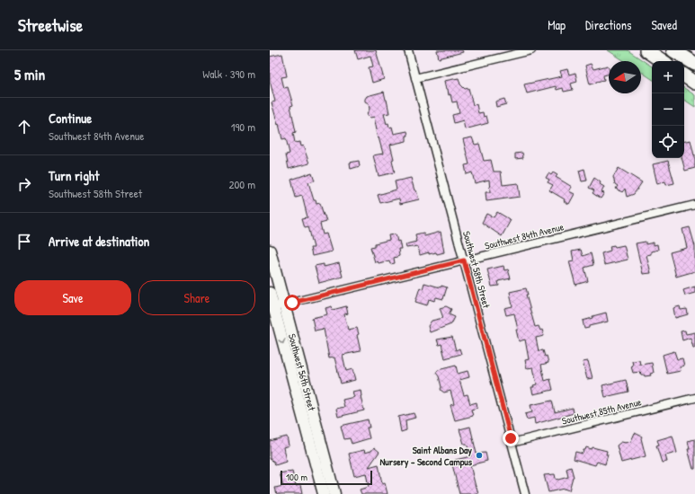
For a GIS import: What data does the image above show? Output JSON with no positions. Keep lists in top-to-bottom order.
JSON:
{
  "streets": {
    "main road": ["Southwest 56th Street"],
    "street": ["Southwest 84th Avenue", "Southwest 58th Street", "Southwest 85th Avenue"]
  },
  "crossings": [
    ["Southwest 84th Avenue", "Southwest 58th Street"],
    ["Southwest 84th Avenue", "Southwest 56th Street"],
    ["Southwest 58th Street", "Southwest 85th Avenue"]
  ],
  "places": ["Saint Albans Day Nursery - Second Campus"],
  "scale_bar": "100 m",
  "north": "left",
  "page": {
    "header": "Streetwise",
    "nav": ["Map", "Directions", "Saved"],
    "heading": ["5 min", "Walk · 390 m"],
    "map_buttons": ["+", "−"],
    "list": [
      ["Continue", "Southwest 84th Avenue", "190 m"],
      ["Turn right", "Southwest 58th Street", "200 m"],
      "Arrive at destination"
    ],
    "buttons": ["Save", "Share"],
    "scale": "100 m"
  }
}
